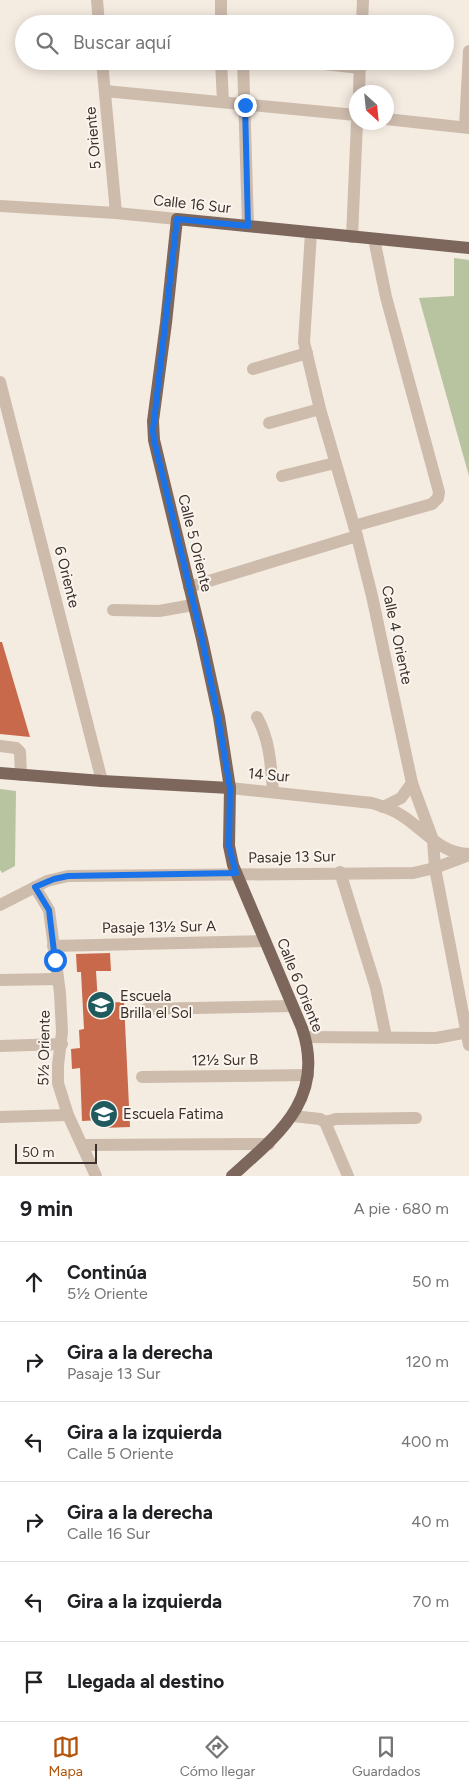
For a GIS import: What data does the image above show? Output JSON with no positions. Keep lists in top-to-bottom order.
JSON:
{
  "streets": {
    "main road": [
      "Calle 16 Sur",
      "Calle 5 Oriente",
      "14 Sur",
      "Calle 6 Oriente"
    ],
    "street": [
      "5 Oriente",
      "6 Oriente",
      "Calle 4 Oriente",
      "Pasaje 13 Sur",
      "Pasaje 13½ Sur A",
      "5½ Oriente",
      "12½ Sur B"
    ]
  },
  "crossings": [
    ["5 Oriente", "Calle 16 Sur"],
    ["Calle 16 Sur", "Calle 5 Oriente"],
    ["Calle 16 Sur", "Calle 4 Oriente"],
    ["Calle 5 Oriente", "14 Sur"],
    ["Calle 5 Oriente", "Pasaje 13 Sur"],
    ["Calle 5 Oriente", "Calle 6 Oriente"],
    ["6 Oriente", "14 Sur"],
    ["Calle 4 Oriente", "14 Sur"],
    ["Calle 4 Oriente", "Pasaje 13 Sur"],
    ["14 Sur", "Pasaje 13 Sur"],
    ["Pasaje 13 Sur", "Calle 6 Oriente"],
    ["Pasaje 13 Sur", "5½ Oriente"],
    ["Pasaje 13½ Sur A", "Calle 6 Oriente"],
    ["Pasaje 13½ Sur A", "5½ Oriente"],
    ["Calle 6 Oriente", "12½ Sur B"]
  ],
  "places": {
    "school or university": ["Escuela Brilla el Sol", "Escuela Fatima"]
  },
  "scale_bar": "50 m",
  "north": "bottom right",
  "page": {
    "search": "Buscar aquí",
    "scale": "50 m",
    "heading": ["9 min", "A pie · 680 m"],
    "list": [
      ["Continúa", "5½ Oriente", "50 m"],
      ["Gira a la derecha", "Pasaje 13 Sur", "120 m"],
      ["Gira a la izquierda", "Calle 5 Oriente", "400 m"],
      ["Gira a la derecha", "Calle 16 Sur", "40 m"],
      ["Gira a la izquierda", "70 m"],
      "Llegada al destino"
    ],
    "nav": ["Mapa", "Cómo llegar", "Guardados"]
  }
}
